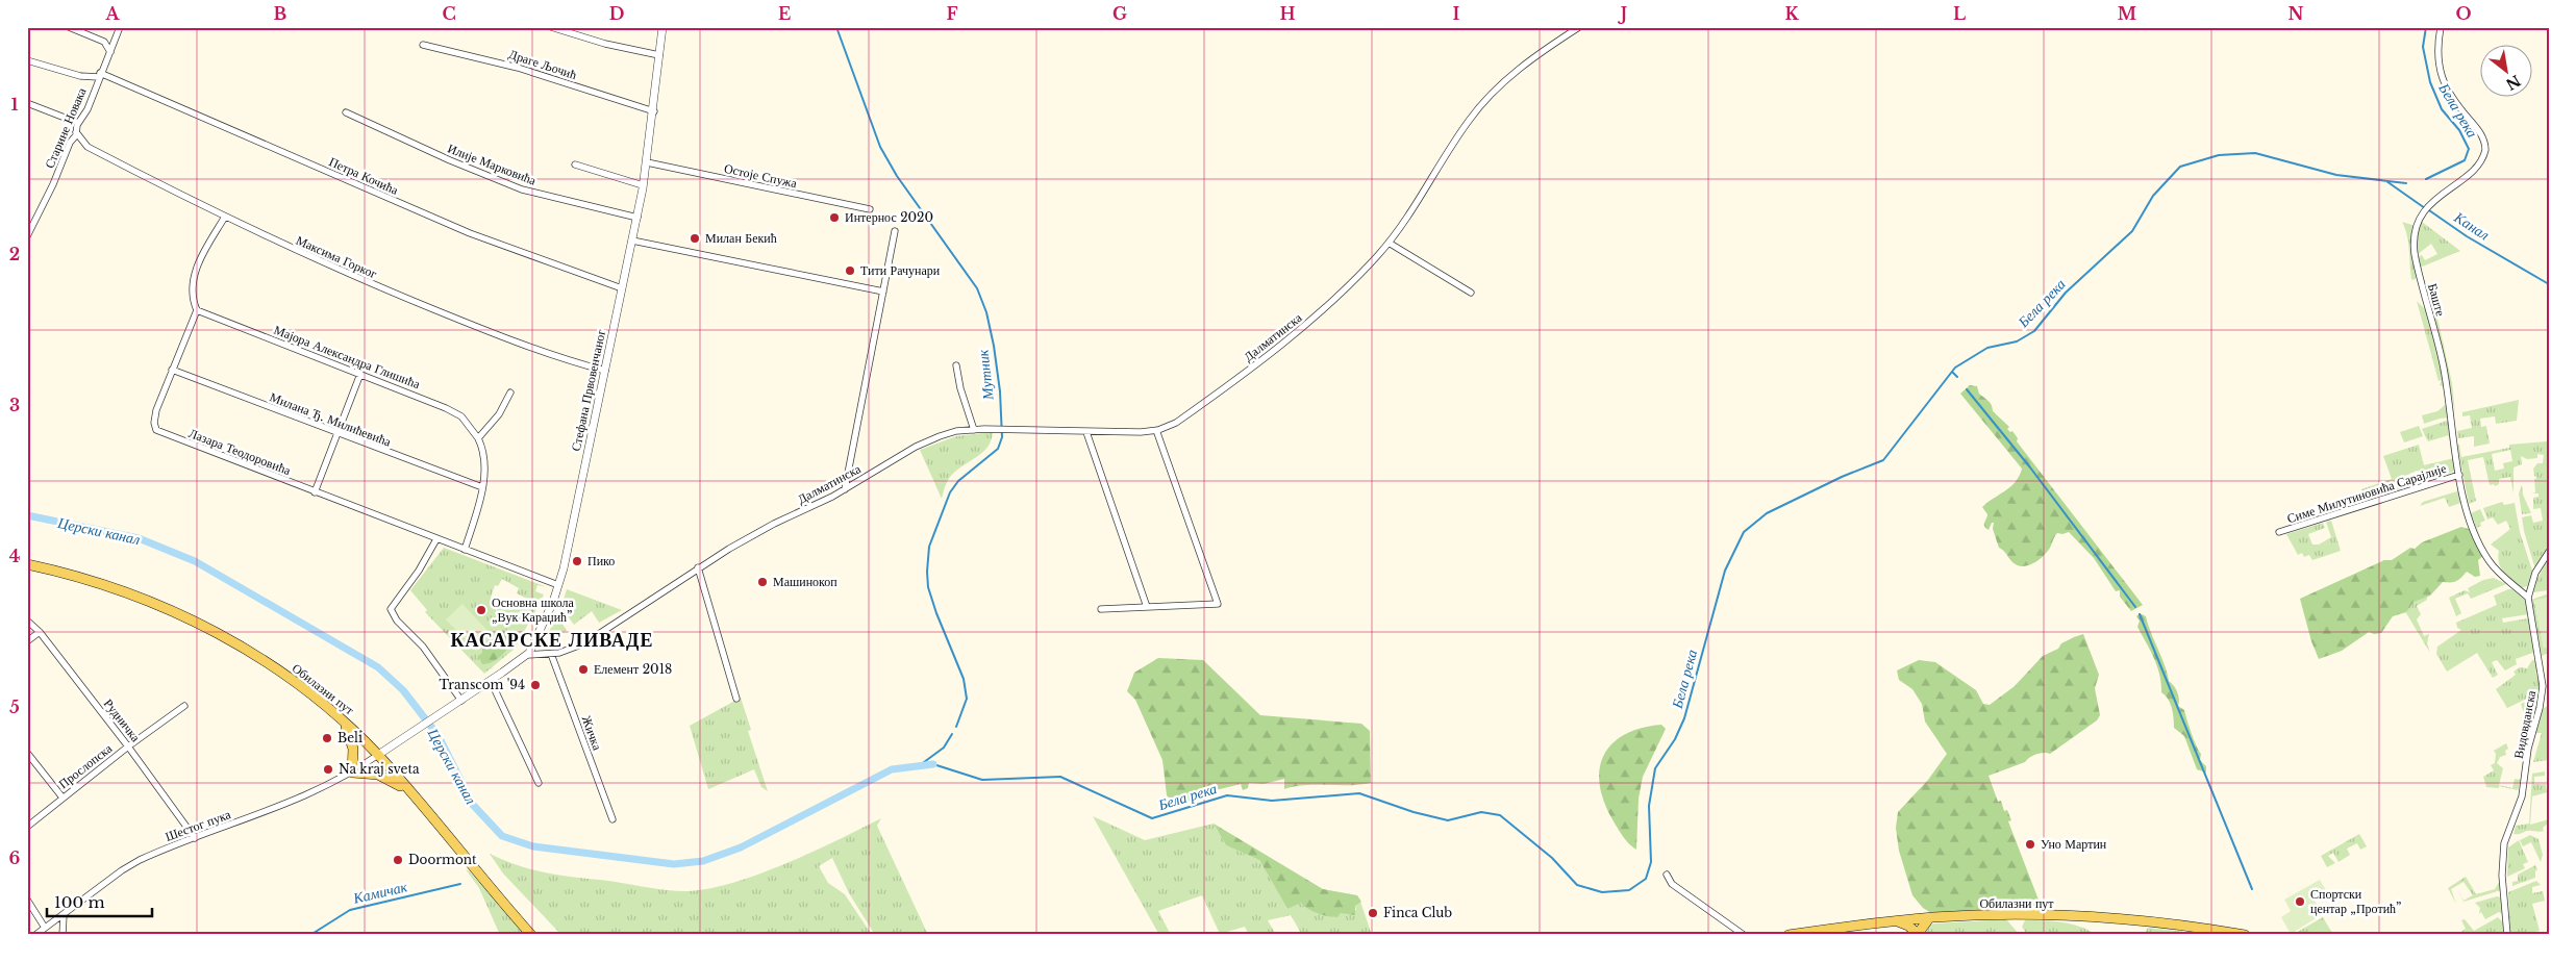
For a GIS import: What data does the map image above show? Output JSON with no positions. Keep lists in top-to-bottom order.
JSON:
{
  "streets": {
    "main road": ["Обилазни пут"],
    "street": [
      "Драге Љочић",
      "Старине Новака",
      "Илије Марковића",
      "Петра Кочића",
      "Остоје Спужа",
      "Максима Горког",
      "Баште",
      "Далматинска",
      "Мајора Александра Глишића",
      "Стефана Првовенчаног",
      "Милана Ђ. Милићевића",
      "Лазара Теодоровића",
      "Симе Милутиновића Сарајлије",
      "Рудничка",
      "Видовданска",
      "Жичка",
      "Прослопска",
      "Шестог пука"
    ]
  },
  "crossings": [
    ["Драге Љочић", "Стефана Првовенчаног"],
    ["Старине Новака", "Петра Кочића"],
    ["Старине Новака", "Максима Горког"],
    ["Илије Марковића", "Стефана Првовенчаног"],
    ["Петра Кочића", "Стефана Првовенчаног"],
    ["Остоје Спужа", "Стефана Првовенчаног"],
    ["Максима Горког", "Стефана Првовенчаног"],
    ["Баште", "Симе Милутиновића Сарајлије"],
    ["Баште", "Видовданска"],
    ["Далматинска", "Стефана Првовенчаног"],
    ["Далматинска", "Жичка"],
    ["Мајора Александра Глишића", "Лазара Теодоровића"],
    ["Стефана Првовенчаног", "Лазара Теодоровића"],
    ["Стефана Првовенчаног", "Обилазни пут"],
    ["Стефана Првовенчаног", "Шестог пука"],
    ["Милана Ђ. Милићевића", "Лазара Теодоровића"],
    ["Обилазни пут", "Шестог пука"],
    ["Рудничка", "Прослопска"],
    ["Рудничка", "Шестог пука"]
  ],
  "districts": ["КАСАРСКЕ ЛИВАДЕ"],
  "water": [
    "Бела река",
    "Канал",
    "Мутник",
    "Церски канал",
    "Камичак"
  ],
  "places": [
    "Интернос 2020",
    "Милан Бекић",
    "Тити Рачунари",
    "Пико",
    "Машинокоп",
    "Основна школа „Вук Караџић”",
    "Елемент 2018",
    "Transcom '94",
    "Beli",
    "Na kraj sveta",
    "Уно Мартин",
    "Doormont",
    "Спортски центар „Протић”",
    "Finca Club"
  ],
  "scale_bar": "100 m",
  "north": "bottom right",
  "grid": {
    "columns": [
      "A",
      "B",
      "C",
      "D",
      "E",
      "F",
      "G",
      "H",
      "I",
      "J",
      "K",
      "L",
      "M",
      "N",
      "O"
    ],
    "rows": [
      "1",
      "2",
      "3",
      "4",
      "5",
      "6"
    ]
  }
}
